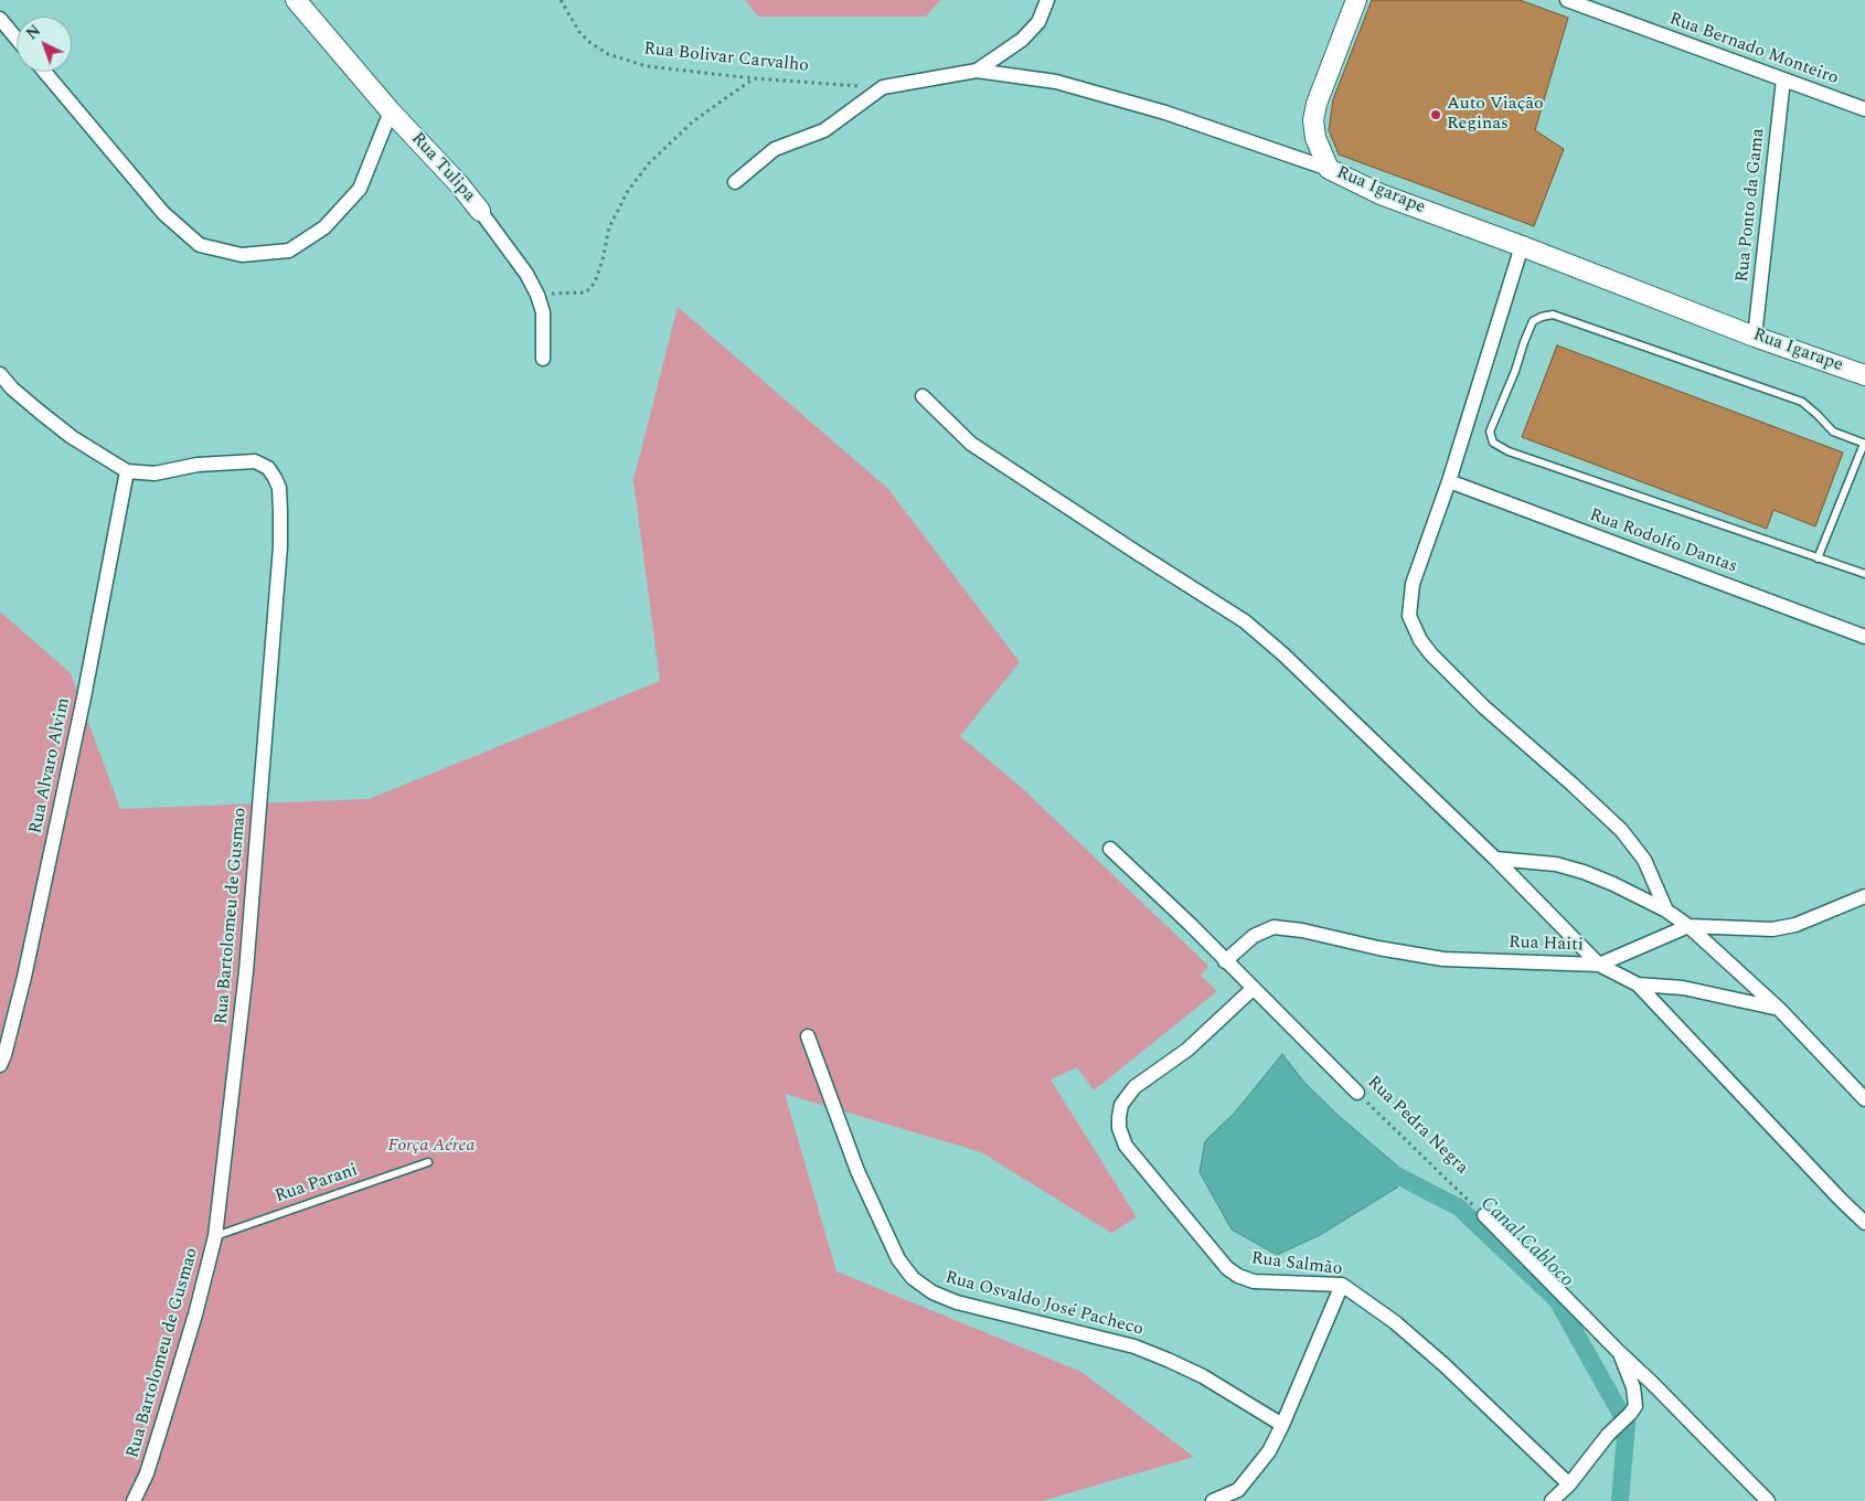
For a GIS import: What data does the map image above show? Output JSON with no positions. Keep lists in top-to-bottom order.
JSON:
{
  "streets": {
    "main road": ["Rua Tulipa", "Rua Igarape"],
    "street": [
      "Rua Bernado Monteiro",
      "Rua Ponto da Gama",
      "Rua Rodolfo Dantas",
      "Rua Alvaro Alvim",
      "Rua Bartolomeu de Gusmao",
      "Rua Haiti",
      "Rua Pedra Negra",
      "Rua Salmão",
      "Rua Osvaldo José Pacheco"
    ],
    "lane": ["Rua Parani"],
    "path": ["Rua Bolivar Carvalho"]
  },
  "crossings": [
    ["Rua Bernado Monteiro", "Rua Ponto da Gama"],
    ["Rua Bolivar Carvalho", "Rua Igarape"],
    ["Rua Igarape", "Rua Ponto da Gama"],
    ["Rua Alvaro Alvim", "Rua Bartolomeu de Gusmao"],
    ["Rua Bartolomeu de Gusmao", "Rua Parani"],
    ["Rua Haiti", "Rua Pedra Negra"],
    ["Rua Pedra Negra", "Rua Salmão"]
  ],
  "water": ["Canal Cabloco"],
  "parks": ["Força Aérea"],
  "places": ["Auto Viação Reginas"],
  "north": "top left"
}
